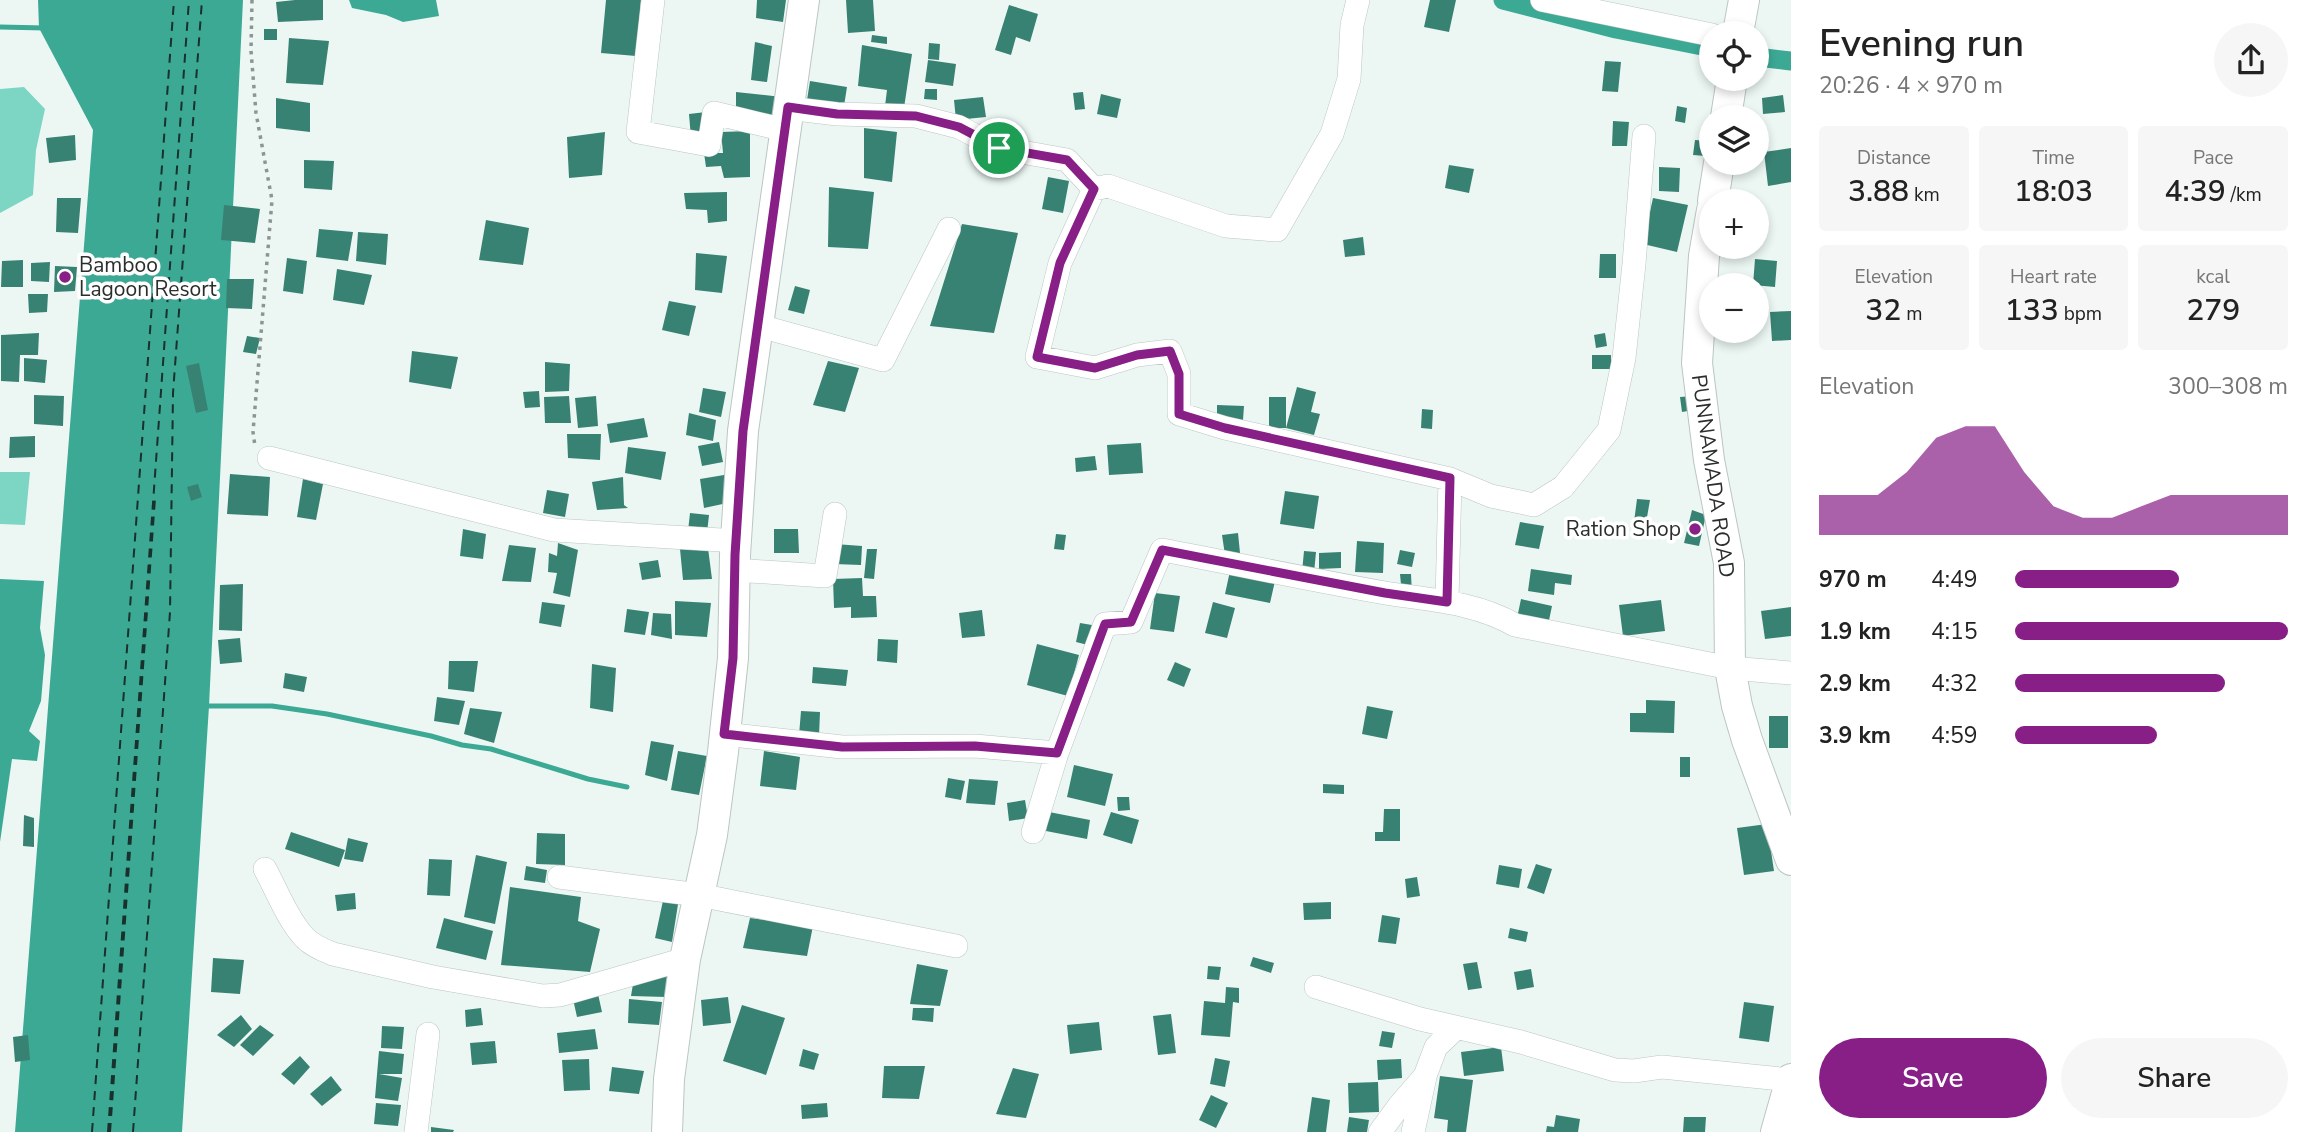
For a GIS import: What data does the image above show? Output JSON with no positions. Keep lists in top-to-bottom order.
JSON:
{
  "streets": {
    "main road": ["PUNNAMADA ROAD"]
  },
  "places": ["Bamboo Lagoon Resort", "Ration Shop"],
  "page": {
    "heading": ["Evening run", "20:26 · 4 × 970 m"],
    "map_buttons": ["+", "−"],
    "stats": [
      ["Distance", "3.88 km"],
      ["Time", "18:03"],
      ["Pace", "4:39 /km"],
      ["Elevation", "32 m"],
      ["Heart rate", "133 bpm"],
      ["kcal", "279"]
    ],
    "chart": ["Elevation", "300–308 m"],
    "list": [
      {
        "name": "970 m",
        "note": "4:49"
      },
      {
        "name": "1.9 km",
        "note": "4:15"
      },
      {
        "name": "2.9 km",
        "note": "4:32"
      },
      {
        "name": "3.9 km",
        "note": "4:59"
      }
    ],
    "buttons": ["Save", "Share"]
  }
}
